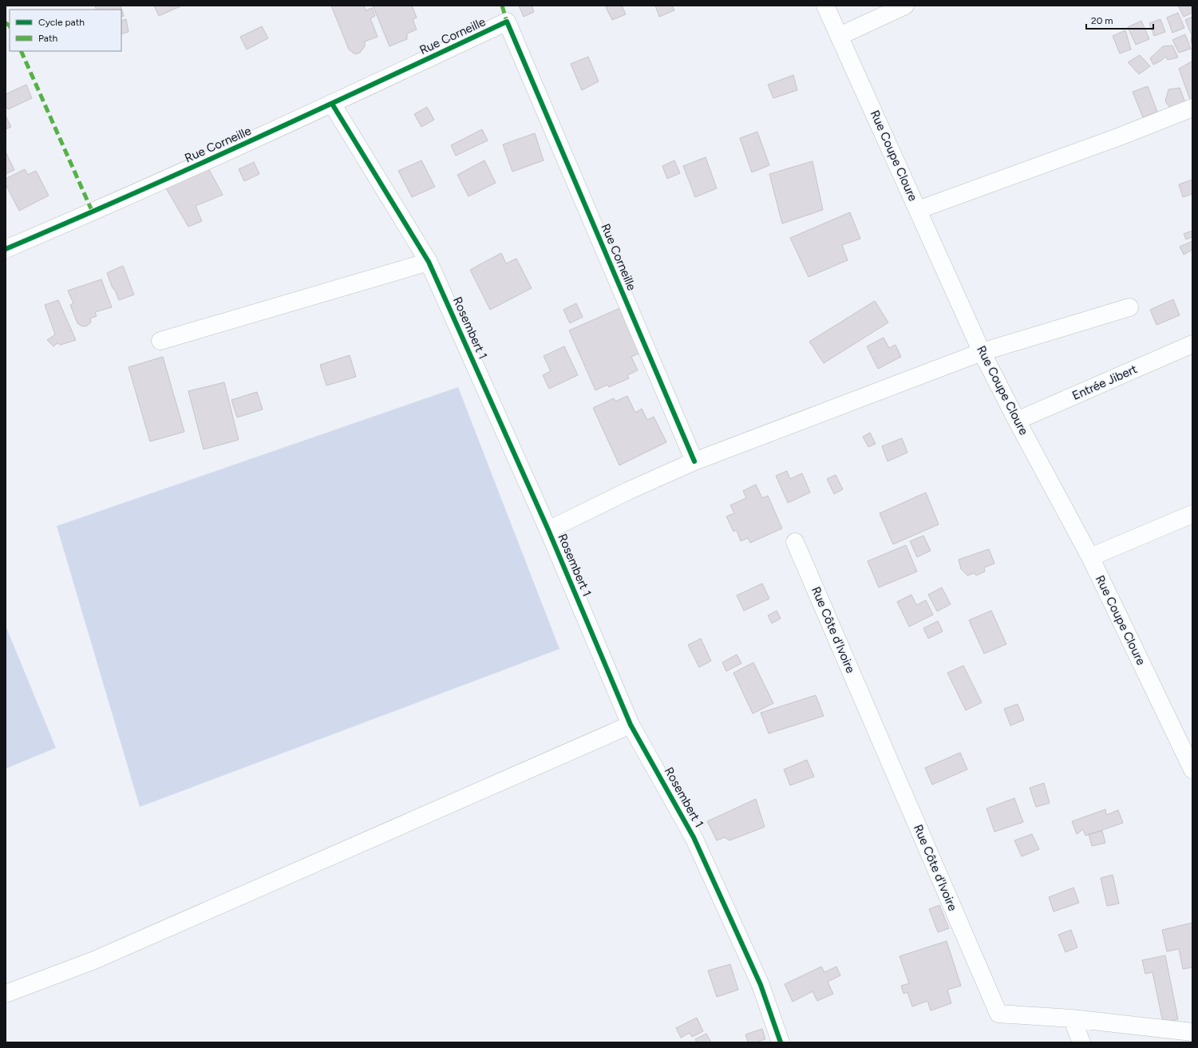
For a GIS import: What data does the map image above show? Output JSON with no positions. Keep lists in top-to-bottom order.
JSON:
{
  "streets": {
    "street": [
      "Rue Corneille",
      "Rue Coupe Cloure",
      "Rosembert 1",
      "Entrée Jibert",
      "Rue Côte d'Ivoire"
    ]
  },
  "crossings": [
    ["Rue Corneille", "Rosembert 1"],
    ["Rue Coupe Cloure", "Entrée Jibert"]
  ],
  "legend": ["Cycle path", "Path"],
  "scale_bar": "20 m"
}
